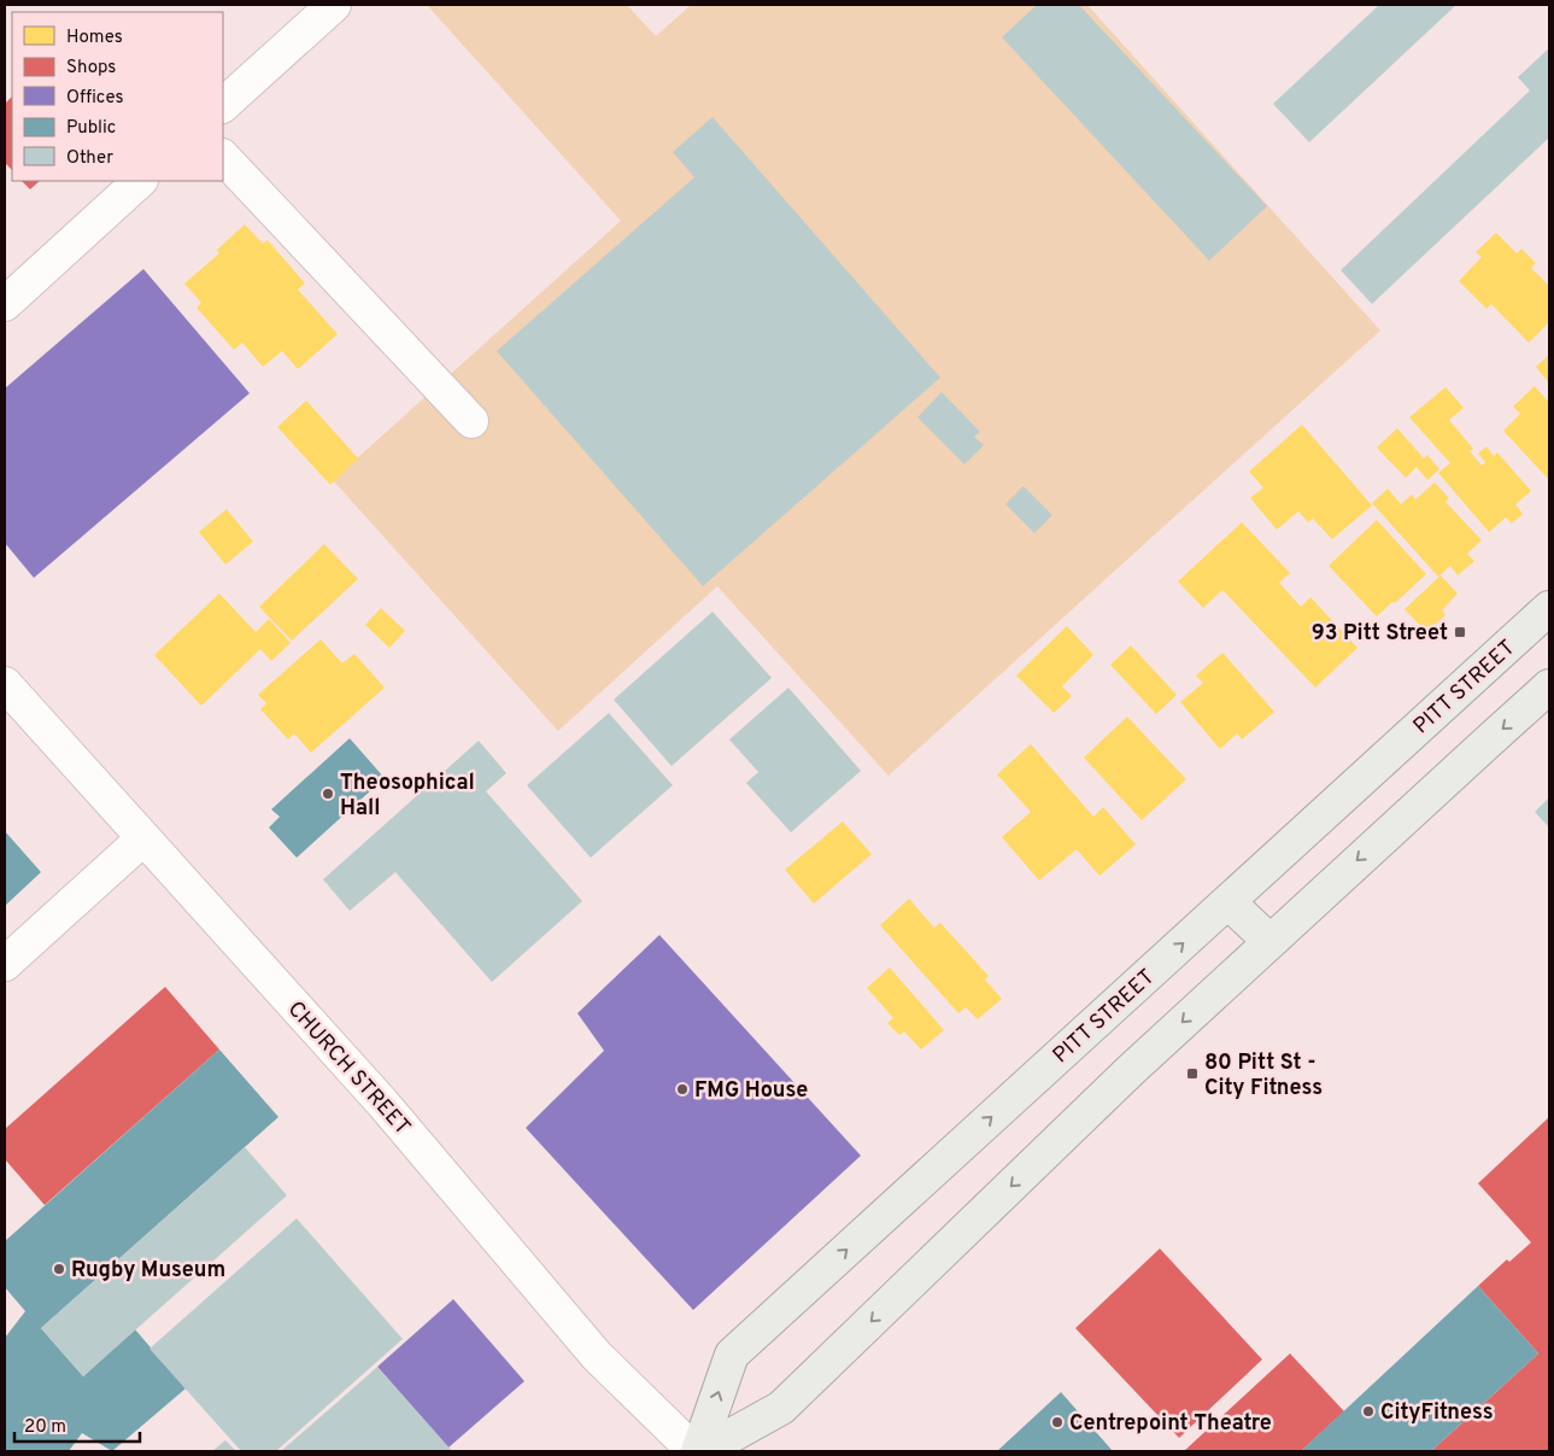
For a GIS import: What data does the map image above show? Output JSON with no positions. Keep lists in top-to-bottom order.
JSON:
{
  "streets": {
    "main road": ["PITT STREET"],
    "street": ["CHURCH STREET"]
  },
  "crossings": [
    ["PITT STREET", "CHURCH STREET"]
  ],
  "places": {
    "transit": ["93 Pitt Street", "80 Pitt St - City Fitness"],
    "other": [
      "Theosophical Hall",
      "FMG House",
      "Rugby Museum",
      "CityFitness",
      "Centrepoint Theatre"
    ]
  },
  "legend": [
    "Homes",
    "Shops",
    "Offices",
    "Public",
    "Other"
  ],
  "scale_bar": "20 m"
}
